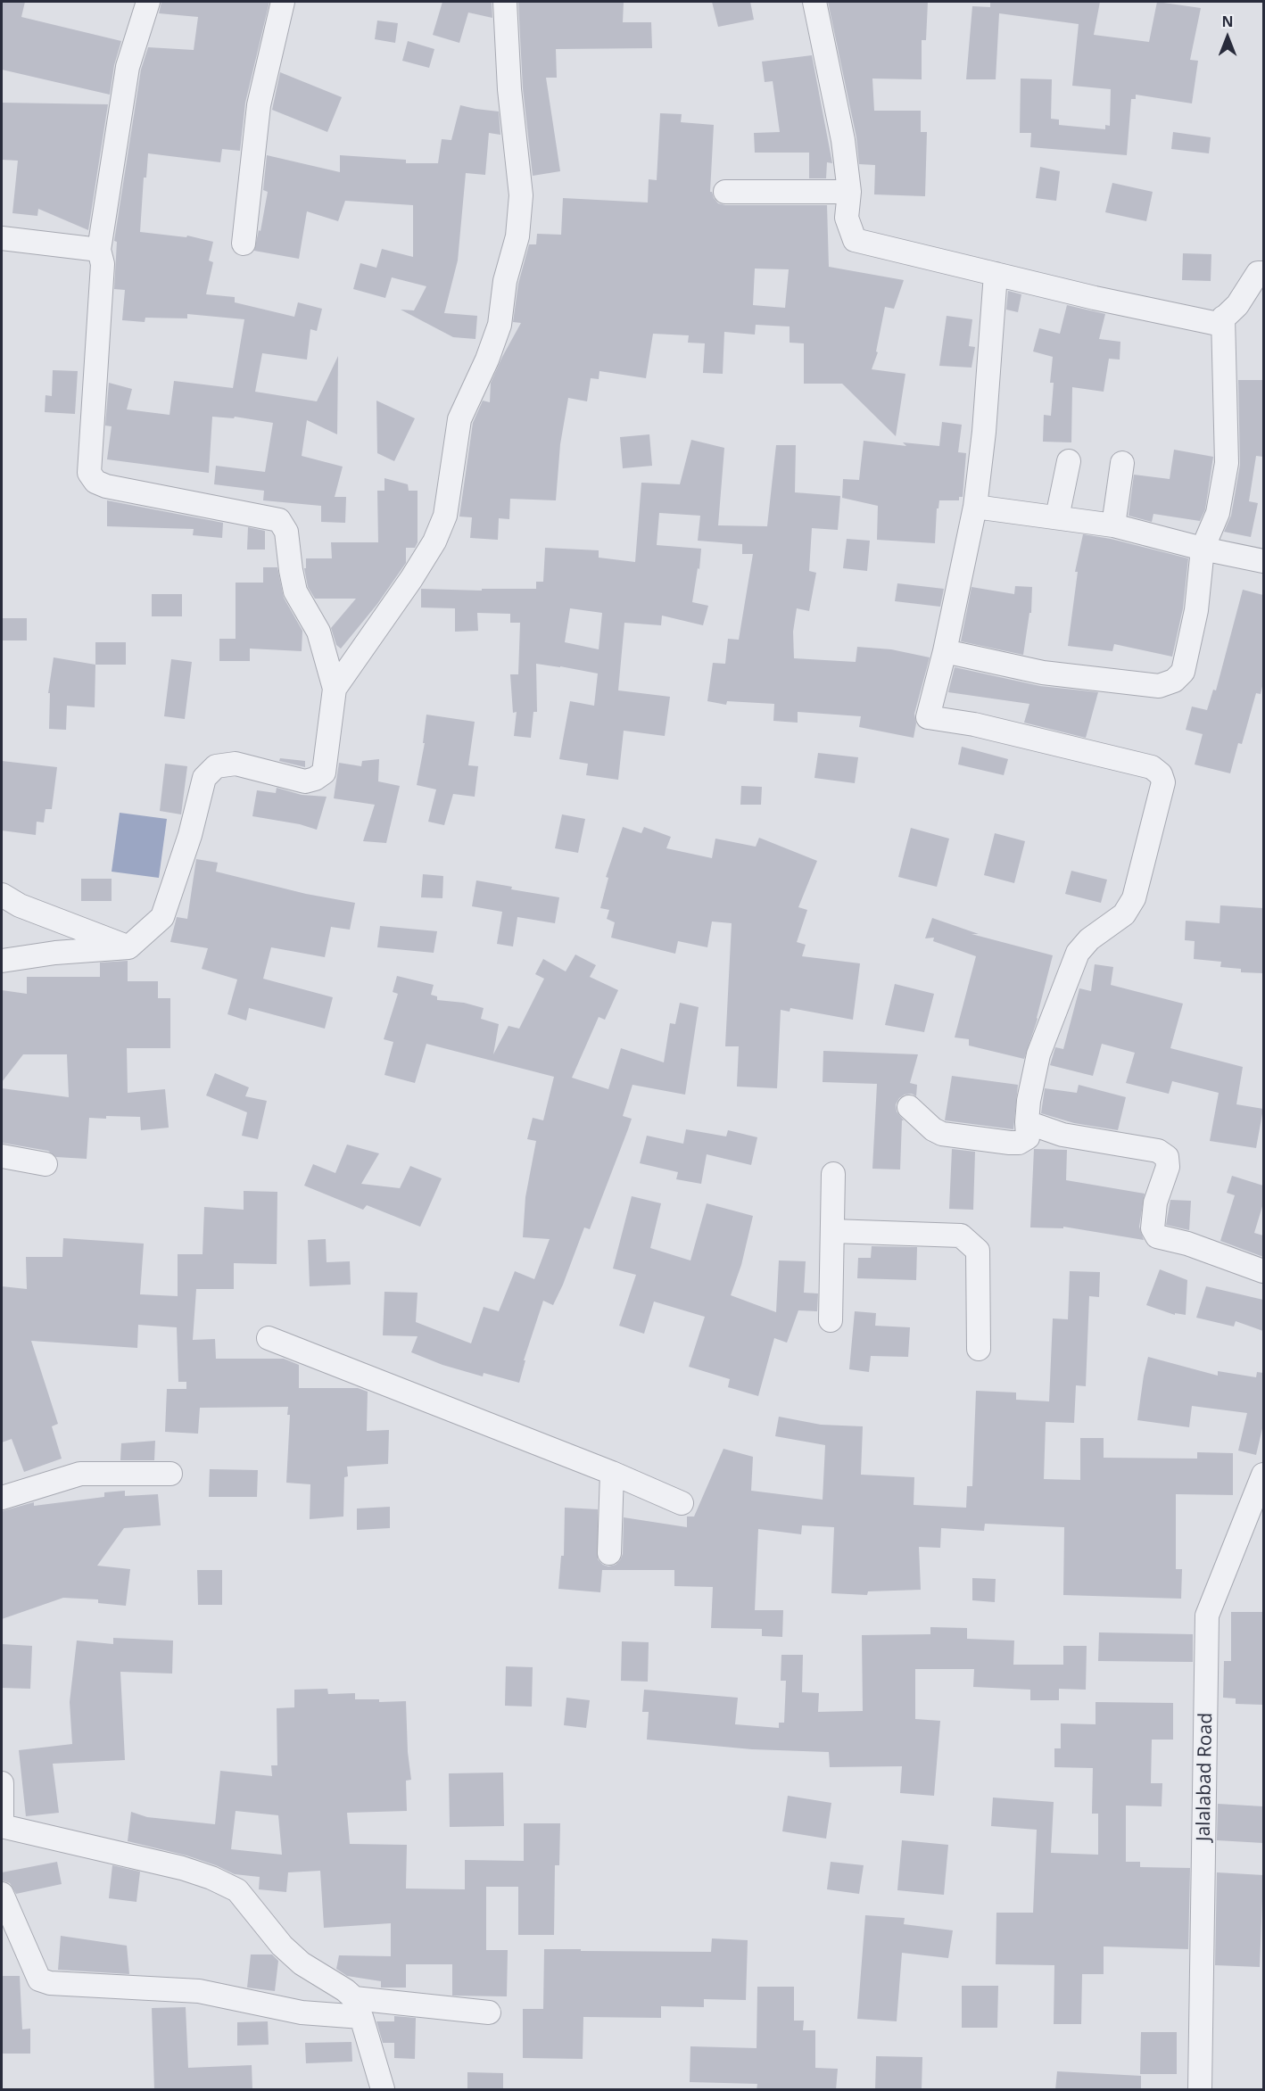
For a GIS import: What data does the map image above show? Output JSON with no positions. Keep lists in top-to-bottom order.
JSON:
{
  "streets": {
    "street": ["Jalalabad Road"]
  },
  "north": "top"
}
